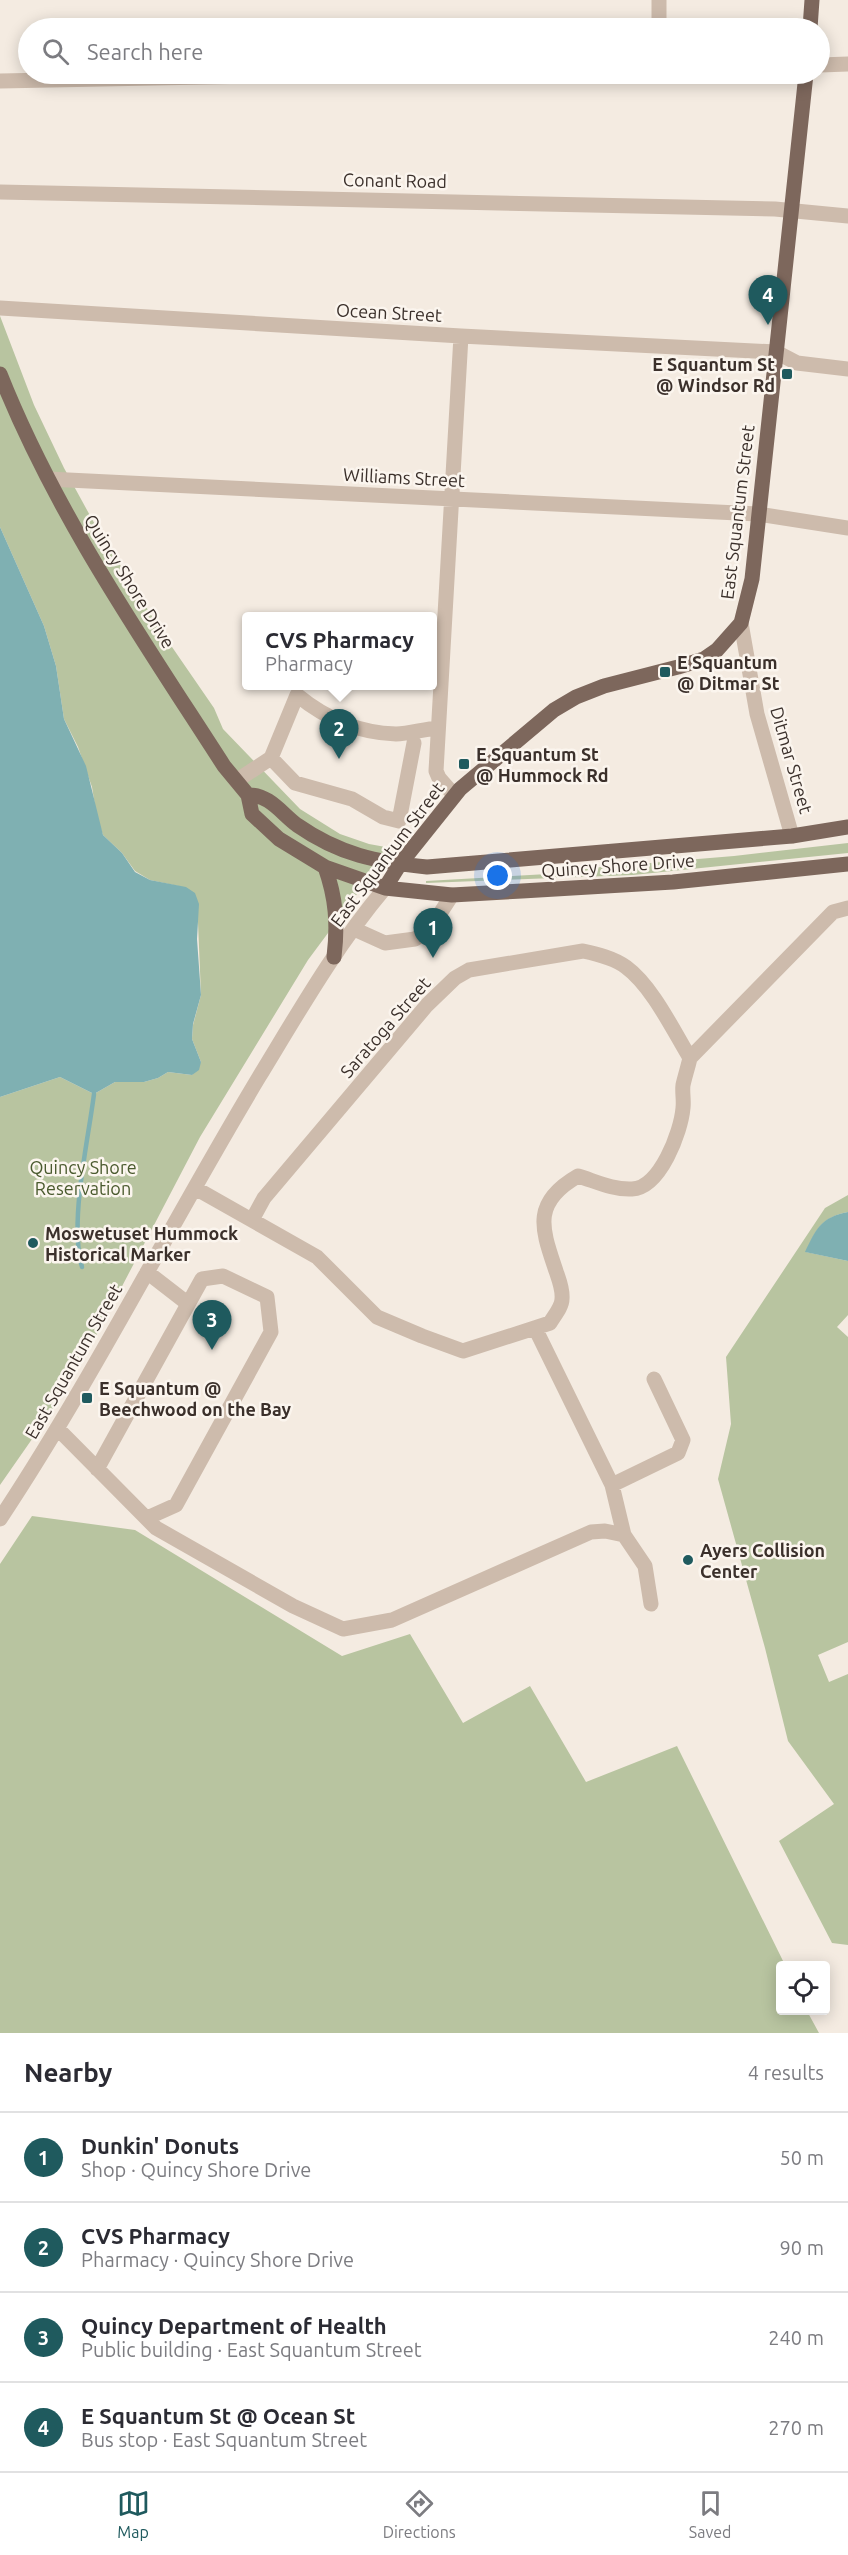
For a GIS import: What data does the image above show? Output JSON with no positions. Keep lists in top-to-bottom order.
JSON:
{
  "streets": {
    "main road": ["East Squantum Street", "Quincy Shore Drive"],
    "street": [
      "Conant Road",
      "Ocean Street",
      "Williams Street",
      "Ditmar Street",
      "Saratoga Street"
    ]
  },
  "crossings": [
    ["Conant Road", "East Squantum Street"],
    ["Ocean Street", "East Squantum Street"],
    ["Williams Street", "East Squantum Street"],
    ["Williams Street", "Quincy Shore Drive"],
    ["East Squantum Street", "Quincy Shore Drive"],
    ["East Squantum Street", "Ditmar Street"],
    ["Quincy Shore Drive", "Ditmar Street"]
  ],
  "parks": ["Quincy Shore Reservation"],
  "places": {
    "transit": [
      "E Squantum St @ Windsor Rd",
      "E Squantum @ Ditmar St",
      "E Squantum St @ Hummock Rd",
      "E Squantum @ Beechwood on the Bay"
    ],
    "other": ["Moswetuset Hummock Historical Marker", "Ayers Collision Center"]
  },
  "page": {
    "search": "Search here",
    "pins": [
      "4",
      "2",
      "1",
      "3"
    ],
    "popup": ["CVS Pharmacy", "Pharmacy"],
    "heading": ["Nearby", "4 results"],
    "list": [
      {
        "mark": "1",
        "name": "Dunkin' Donuts",
        "note": "Shop · Quincy Shore Drive",
        "value": "50 m"
      },
      {
        "mark": "2",
        "name": "CVS Pharmacy",
        "note": "Pharmacy · Quincy Shore Drive",
        "value": "90 m"
      },
      {
        "mark": "3",
        "name": "Quincy Department of Health",
        "note": "Public building · East Squantum Street",
        "value": "240 m"
      },
      {
        "mark": "4",
        "name": "E Squantum St @ Ocean St",
        "note": "Bus stop · East Squantum Street",
        "value": "270 m"
      }
    ],
    "nav": ["Map", "Directions", "Saved"]
  }
}
